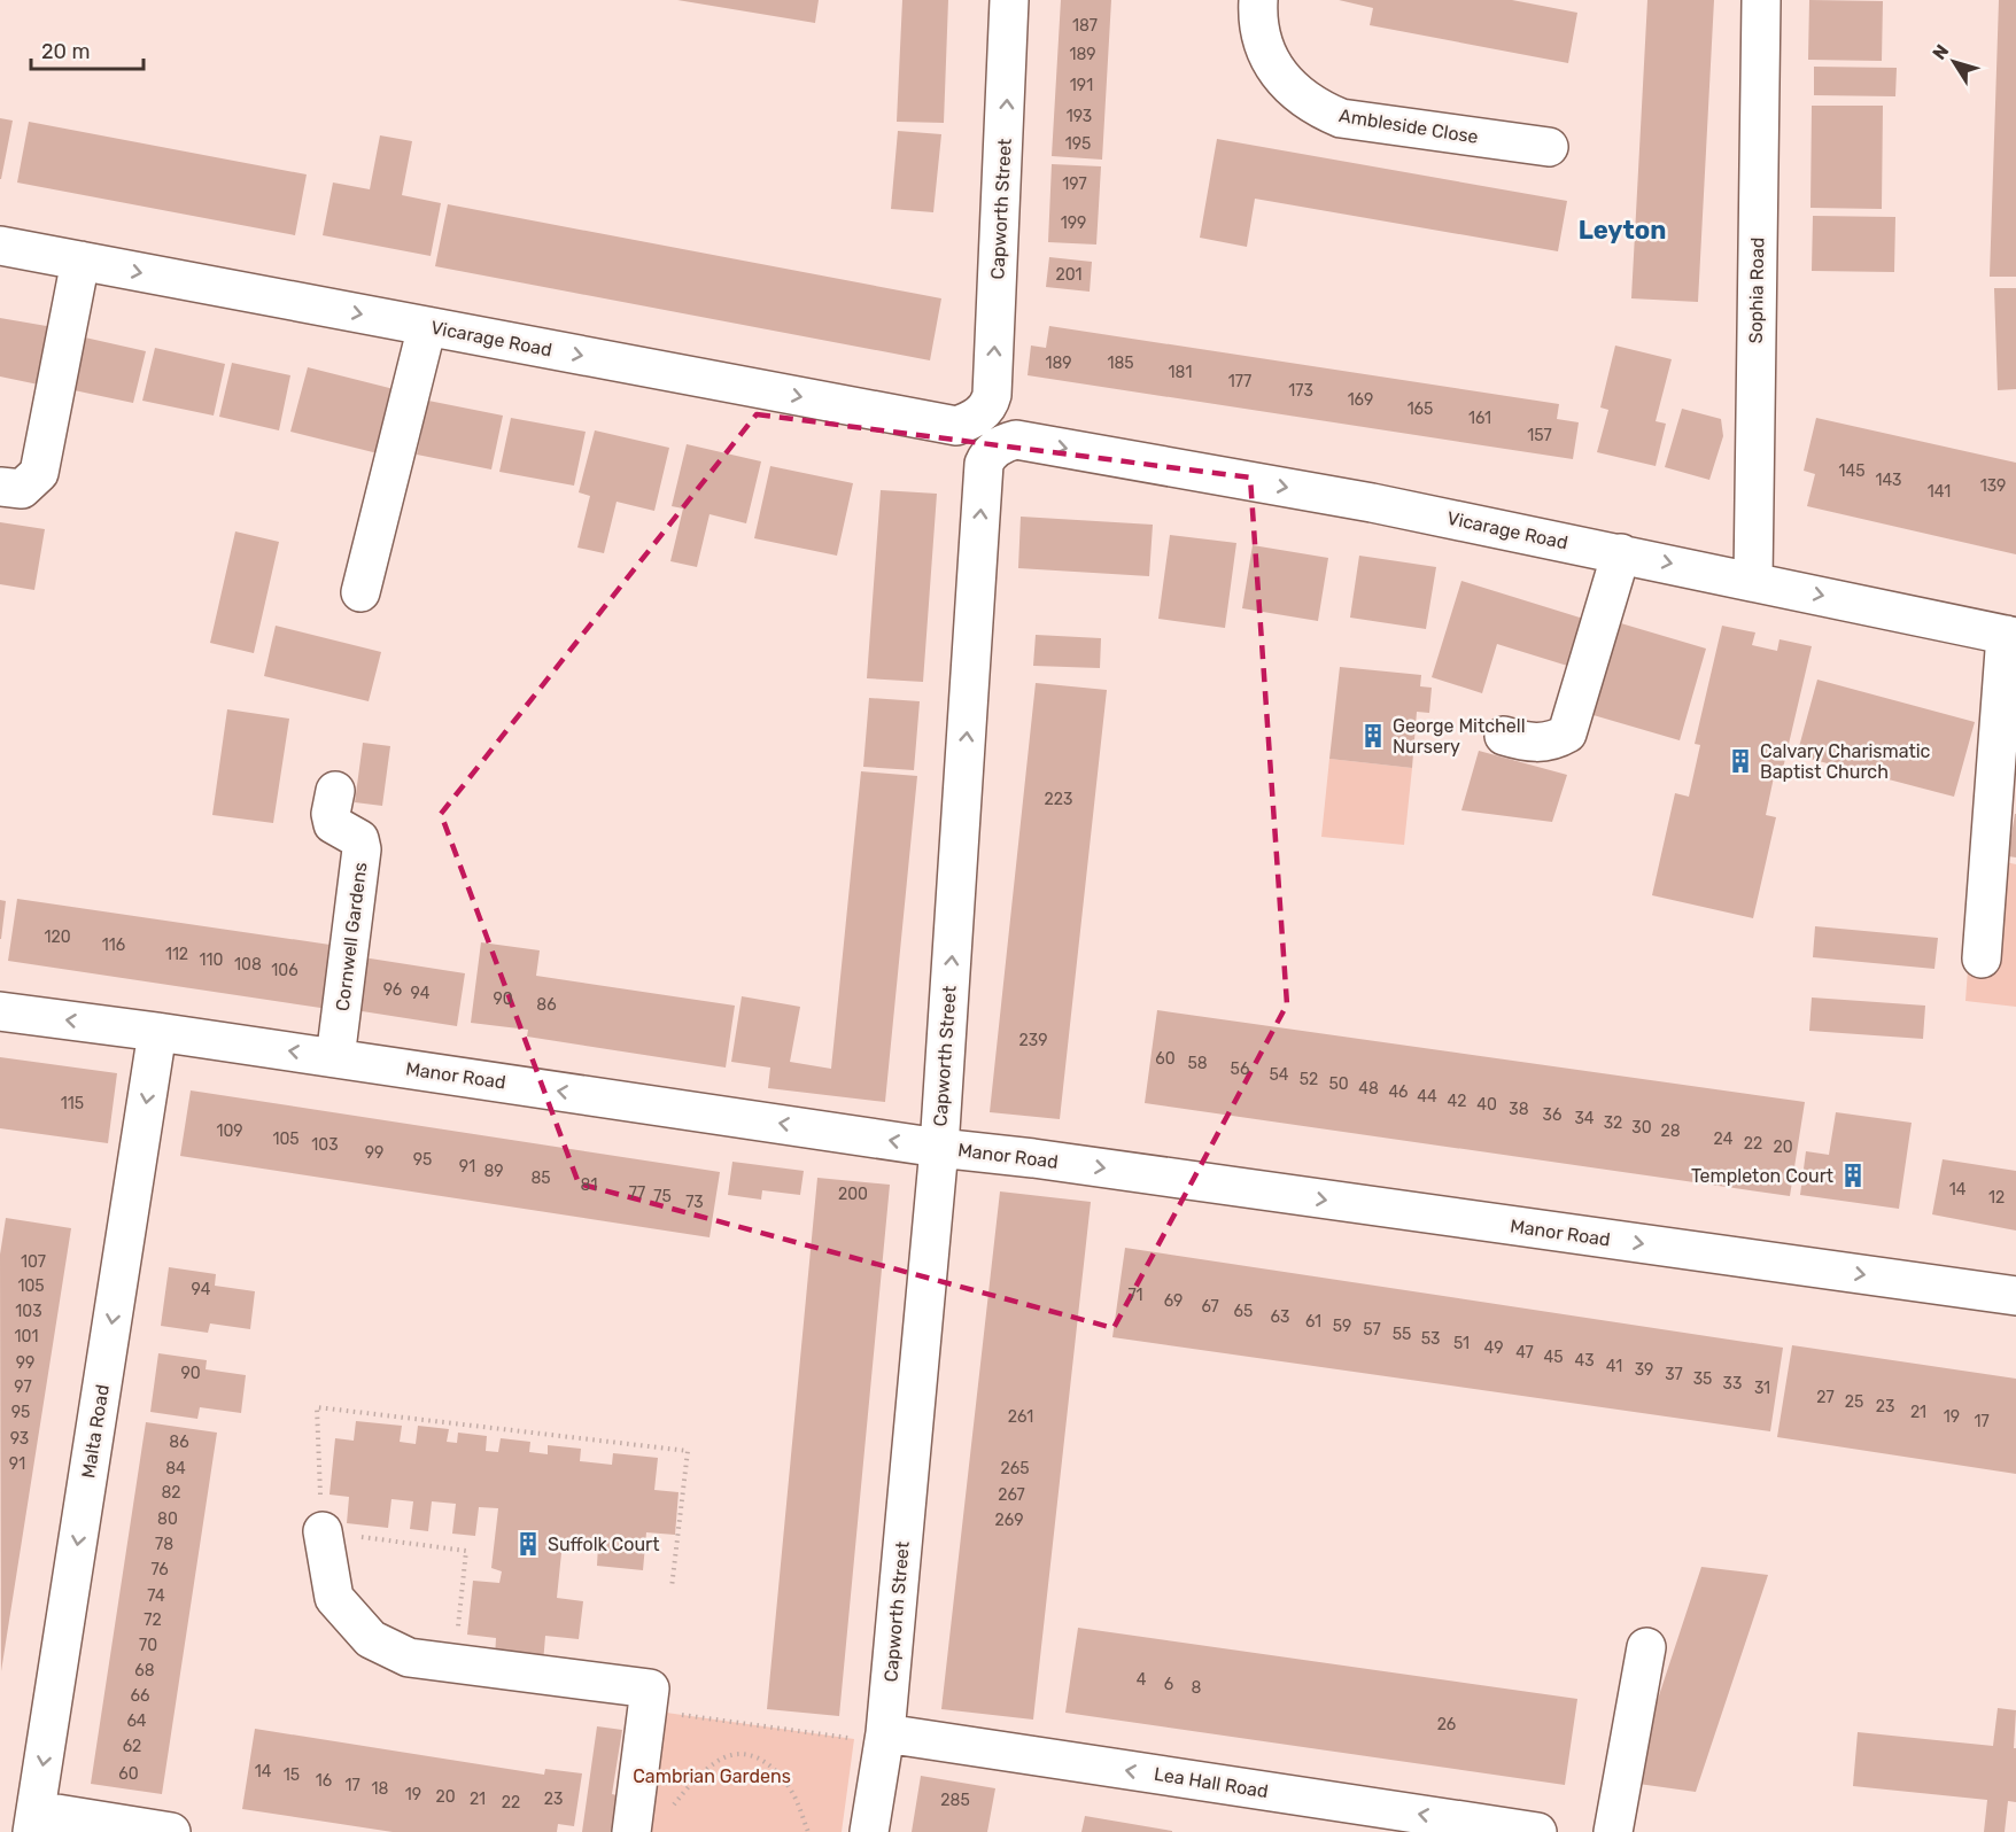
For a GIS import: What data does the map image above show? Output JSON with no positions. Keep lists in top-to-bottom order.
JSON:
{
  "streets": {
    "street": [
      "Ambleside Close",
      "Capworth Street",
      "Sophia Road",
      "Vicarage Road",
      "Cornwell Gardens",
      "Manor Road",
      "Malta Road",
      "Lea Hall Road"
    ]
  },
  "crossings": [
    ["Capworth Street", "Vicarage Road"],
    ["Capworth Street", "Manor Road"],
    ["Capworth Street", "Lea Hall Road"],
    ["Sophia Road", "Vicarage Road"],
    ["Cornwell Gardens", "Manor Road"],
    ["Manor Road", "Malta Road"]
  ],
  "one_way": [
    "Capworth Street",
    "Vicarage Road",
    "Malta Road",
    "Lea Hall Road"
  ],
  "districts": ["Leyton"],
  "parks": ["Cambrian Gardens"],
  "places": {
    "building": [
      "George Mitchell Nursery",
      "Calvary Charismatic Baptist Church",
      "Templeton Court",
      "Suffolk Court"
    ]
  },
  "house_numbers": [
    "187",
    "189",
    "191",
    "193",
    "195",
    "197",
    "199",
    "201",
    "189",
    "185",
    "181",
    "177",
    "173",
    "169",
    "165",
    "161",
    "157",
    "145",
    "143",
    "139",
    "141",
    "223",
    "120",
    "116",
    "112",
    "110",
    "108",
    "106",
    "96",
    "94",
    "90",
    "86",
    "239",
    "60",
    "58",
    "56",
    "54",
    "52",
    "50",
    "48",
    "46",
    "44",
    "42",
    "115",
    "40",
    "38",
    "36",
    "34",
    "32",
    "30",
    "109",
    "28",
    "105",
    "24",
    "22",
    "103",
    "20",
    "99",
    "95",
    "91",
    "89",
    "85",
    "81",
    "14",
    "77",
    "200",
    "75",
    "12",
    "73",
    "107",
    "105",
    "94",
    "71",
    "69",
    "67",
    "103",
    "65",
    "63",
    "61",
    "59",
    "57",
    "55",
    "101",
    "53",
    "51",
    "49",
    "47",
    "45",
    "43",
    "99",
    "41",
    "39",
    "90",
    "37",
    "35",
    "33",
    "97",
    "31",
    "27",
    "25",
    "23",
    "95",
    "21",
    "261",
    "19",
    "17",
    "93",
    "86",
    "91",
    "84",
    "265",
    "82",
    "267",
    "80",
    "269",
    "78",
    "76",
    "74",
    "72",
    "70",
    "68",
    "4",
    "6",
    "8",
    "66",
    "64",
    "26",
    "62",
    "14",
    "60",
    "15",
    "16",
    "17",
    "18",
    "19",
    "20",
    "21",
    "23",
    "285",
    "22"
  ],
  "scale_bar": "20 m",
  "north": "top left"
}
